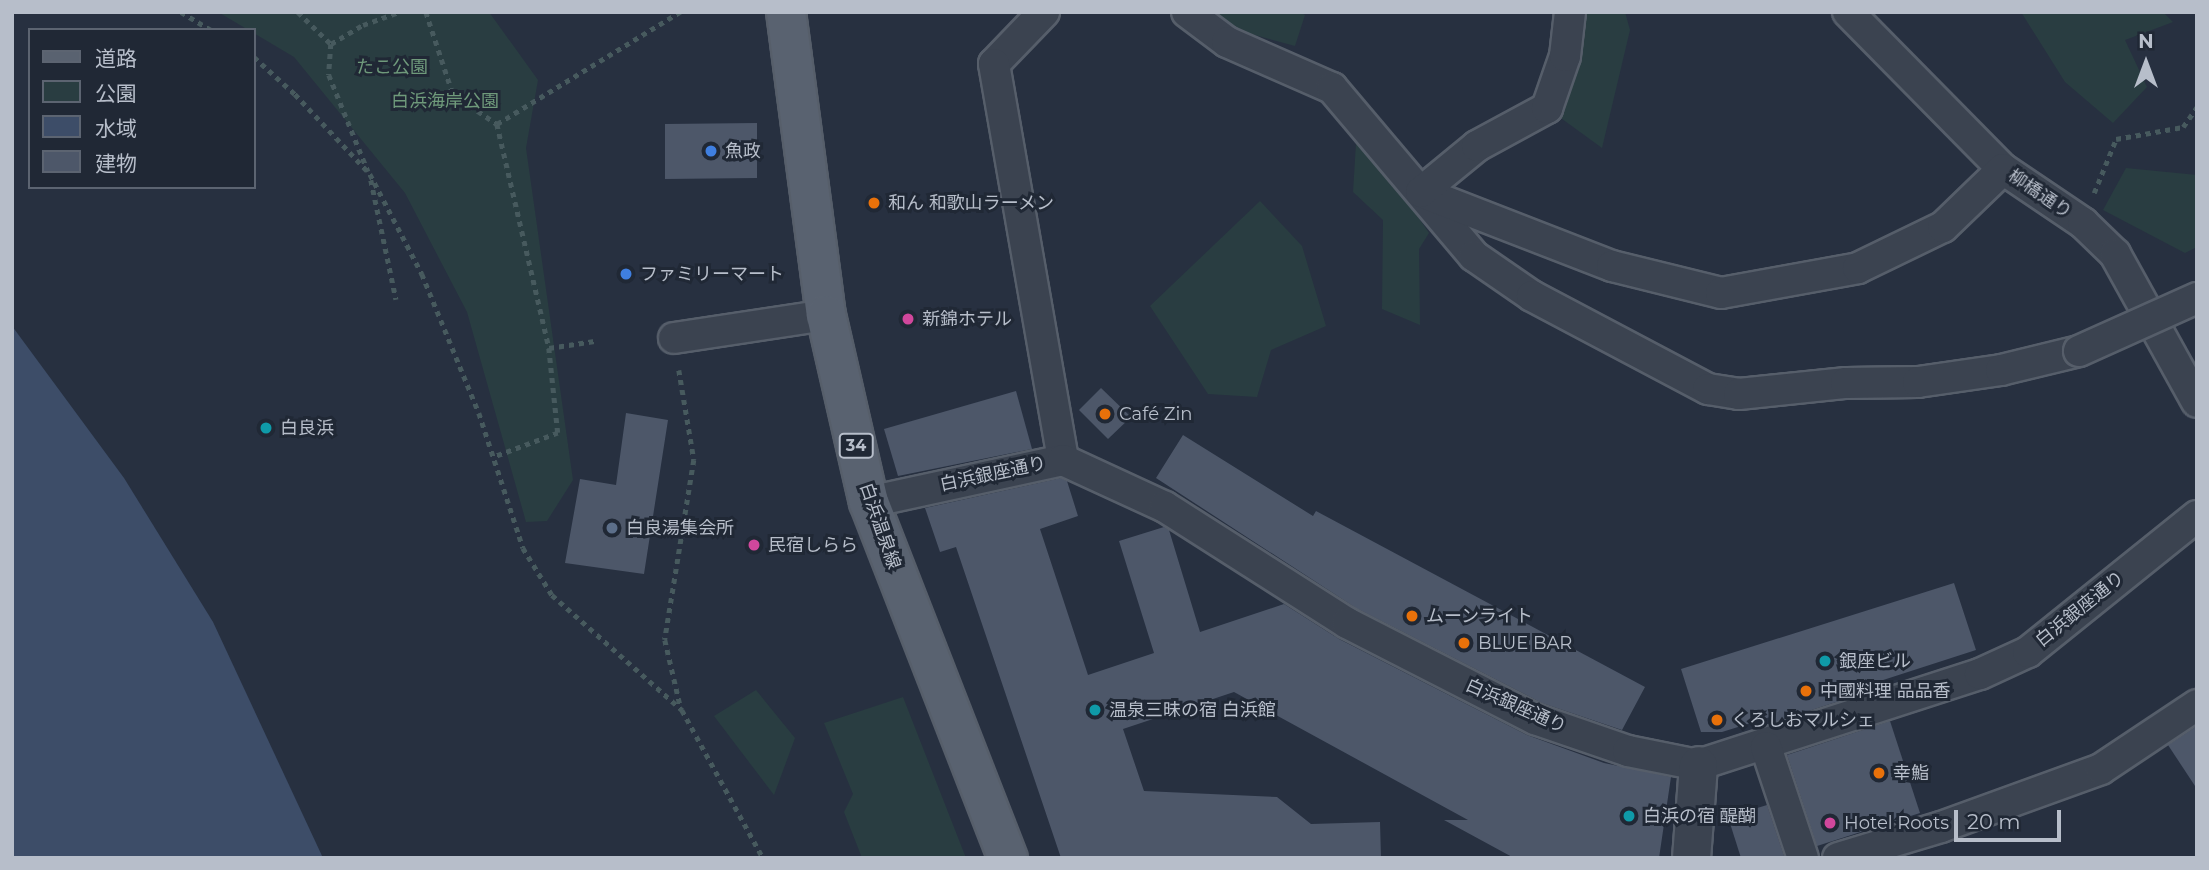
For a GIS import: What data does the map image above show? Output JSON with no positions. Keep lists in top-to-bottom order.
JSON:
{
  "streets": {
    "main road": ["34", "白浜温泉線"],
    "street": ["柳橋通り", "白浜銀座通り"]
  },
  "crossings": [
    ["白浜銀座通り", "白浜温泉線"]
  ],
  "parks": ["たこ公園", "白浜海岸公園"],
  "places": [
    "魚政",
    "和ん 和歌山ラーメン",
    "ファミリーマート",
    "新錦ホテル",
    "Café Zin",
    "白良浜",
    "白良湯集会所",
    "民宿しらら",
    "ムーンライト",
    "BLUE BAR",
    "銀座ビル",
    "中國料理 品品香",
    "温泉三昧の宿 白浜館",
    "くろしおマルシェ",
    "幸鮨",
    "白浜の宿 醍醐",
    "Hotel Roots"
  ],
  "legend": [
    "道路",
    "公園",
    "水域",
    "建物"
  ],
  "scale_bar": "20 m",
  "north": "top"
}
